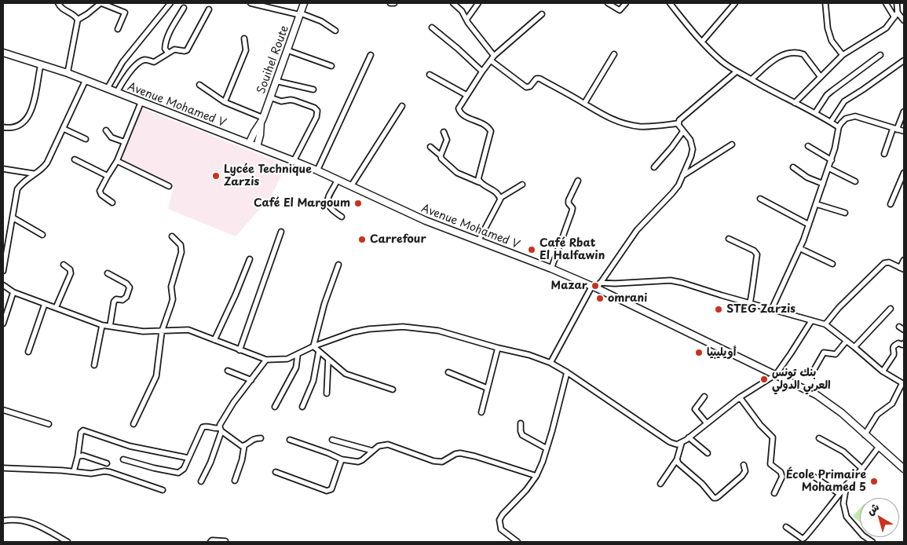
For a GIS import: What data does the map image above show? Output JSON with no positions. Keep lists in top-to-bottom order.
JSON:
{
  "streets": {
    "main road": ["Souihel Route", "Avenue Mohamed V"]
  },
  "places": [
    "Lycée Technique Zarzis",
    "Café El Margoum",
    "Carrefour",
    "Café Rbat El Halfawin",
    "Mazar",
    "omrani",
    "STEG Zarzis",
    "أويليبيا",
    "بنك تونس العربي الدولي",
    "École Primaire Mohamed 5"
  ],
  "north": "top left"
}
